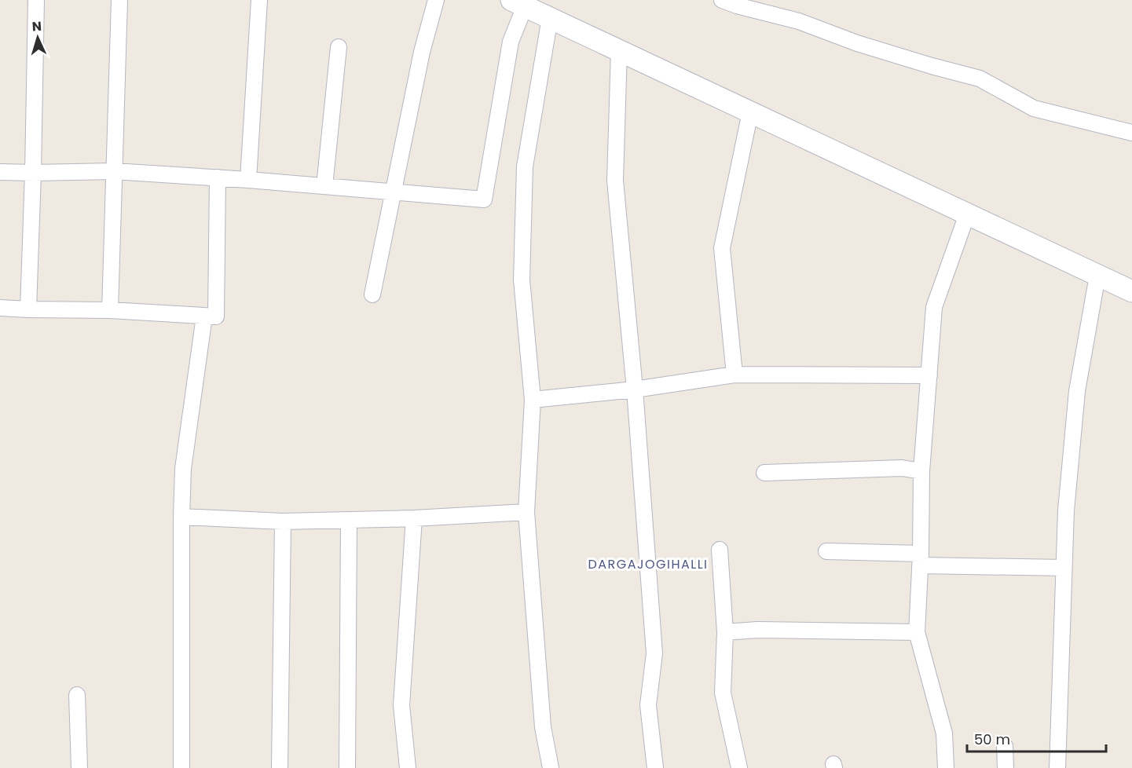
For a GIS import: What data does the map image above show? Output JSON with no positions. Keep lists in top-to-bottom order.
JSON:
{
  "districts": ["DARGAJOGIHALLI"],
  "scale_bar": "50 m",
  "north": "top"
}
